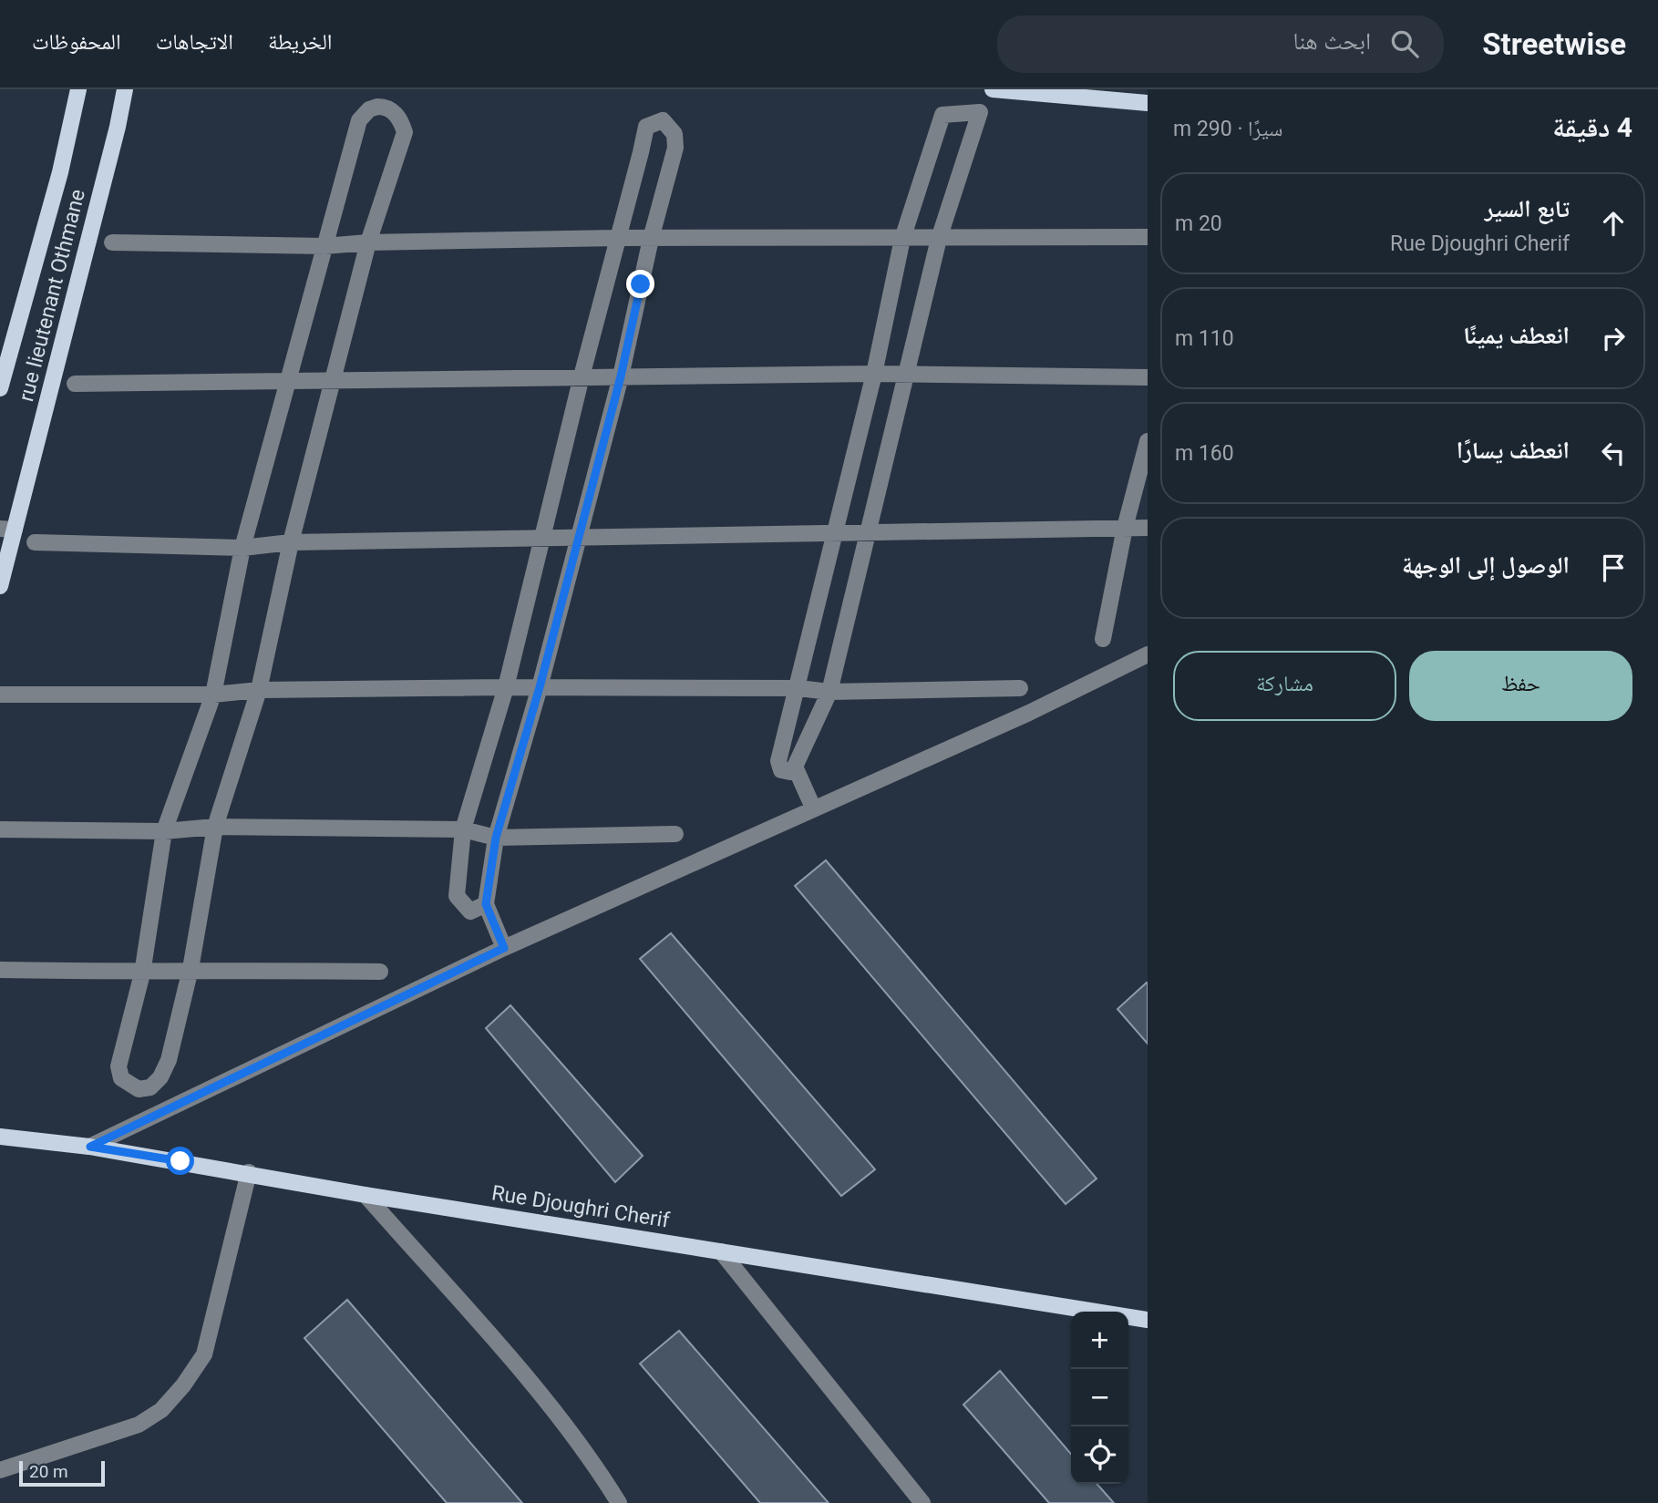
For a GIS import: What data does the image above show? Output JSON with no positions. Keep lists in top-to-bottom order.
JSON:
{
  "streets": {
    "main road": ["rue lieutenant Othmane", "Rue Djoughri Cherif"]
  },
  "scale_bar": "20 m",
  "page": {
    "header": "Streetwise",
    "search": "ابحث هنا",
    "nav": ["الخريطة", "الاتجاهات", "المحفوظات"],
    "heading": ["4 دقيقة", "سيرًا · 290 m"],
    "list": [
      ["تابع السير", "Rue Djoughri Cherif", "20 m"],
      ["انعطف يمينًا", "110 m"],
      ["انعطف يسارًا", "160 m"],
      "الوصول إلى الوجهة"
    ],
    "buttons": ["حفظ", "مشاركة"],
    "map_buttons": ["+", "−"],
    "scale": "20 m"
  }
}
